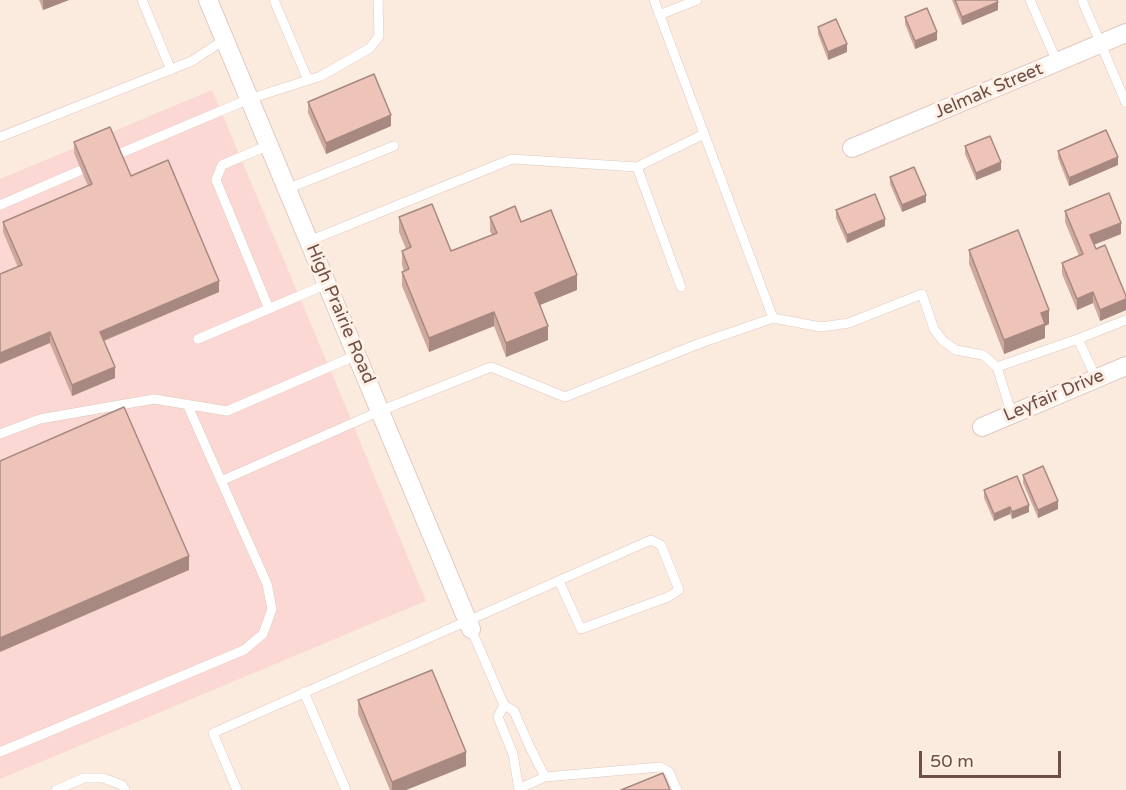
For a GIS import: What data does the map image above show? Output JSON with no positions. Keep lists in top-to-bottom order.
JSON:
{
  "streets": {
    "street": ["Jelmak Street", "High Prairie Road", "Leyfair Drive"]
  },
  "scale_bar": "50 m"
}
